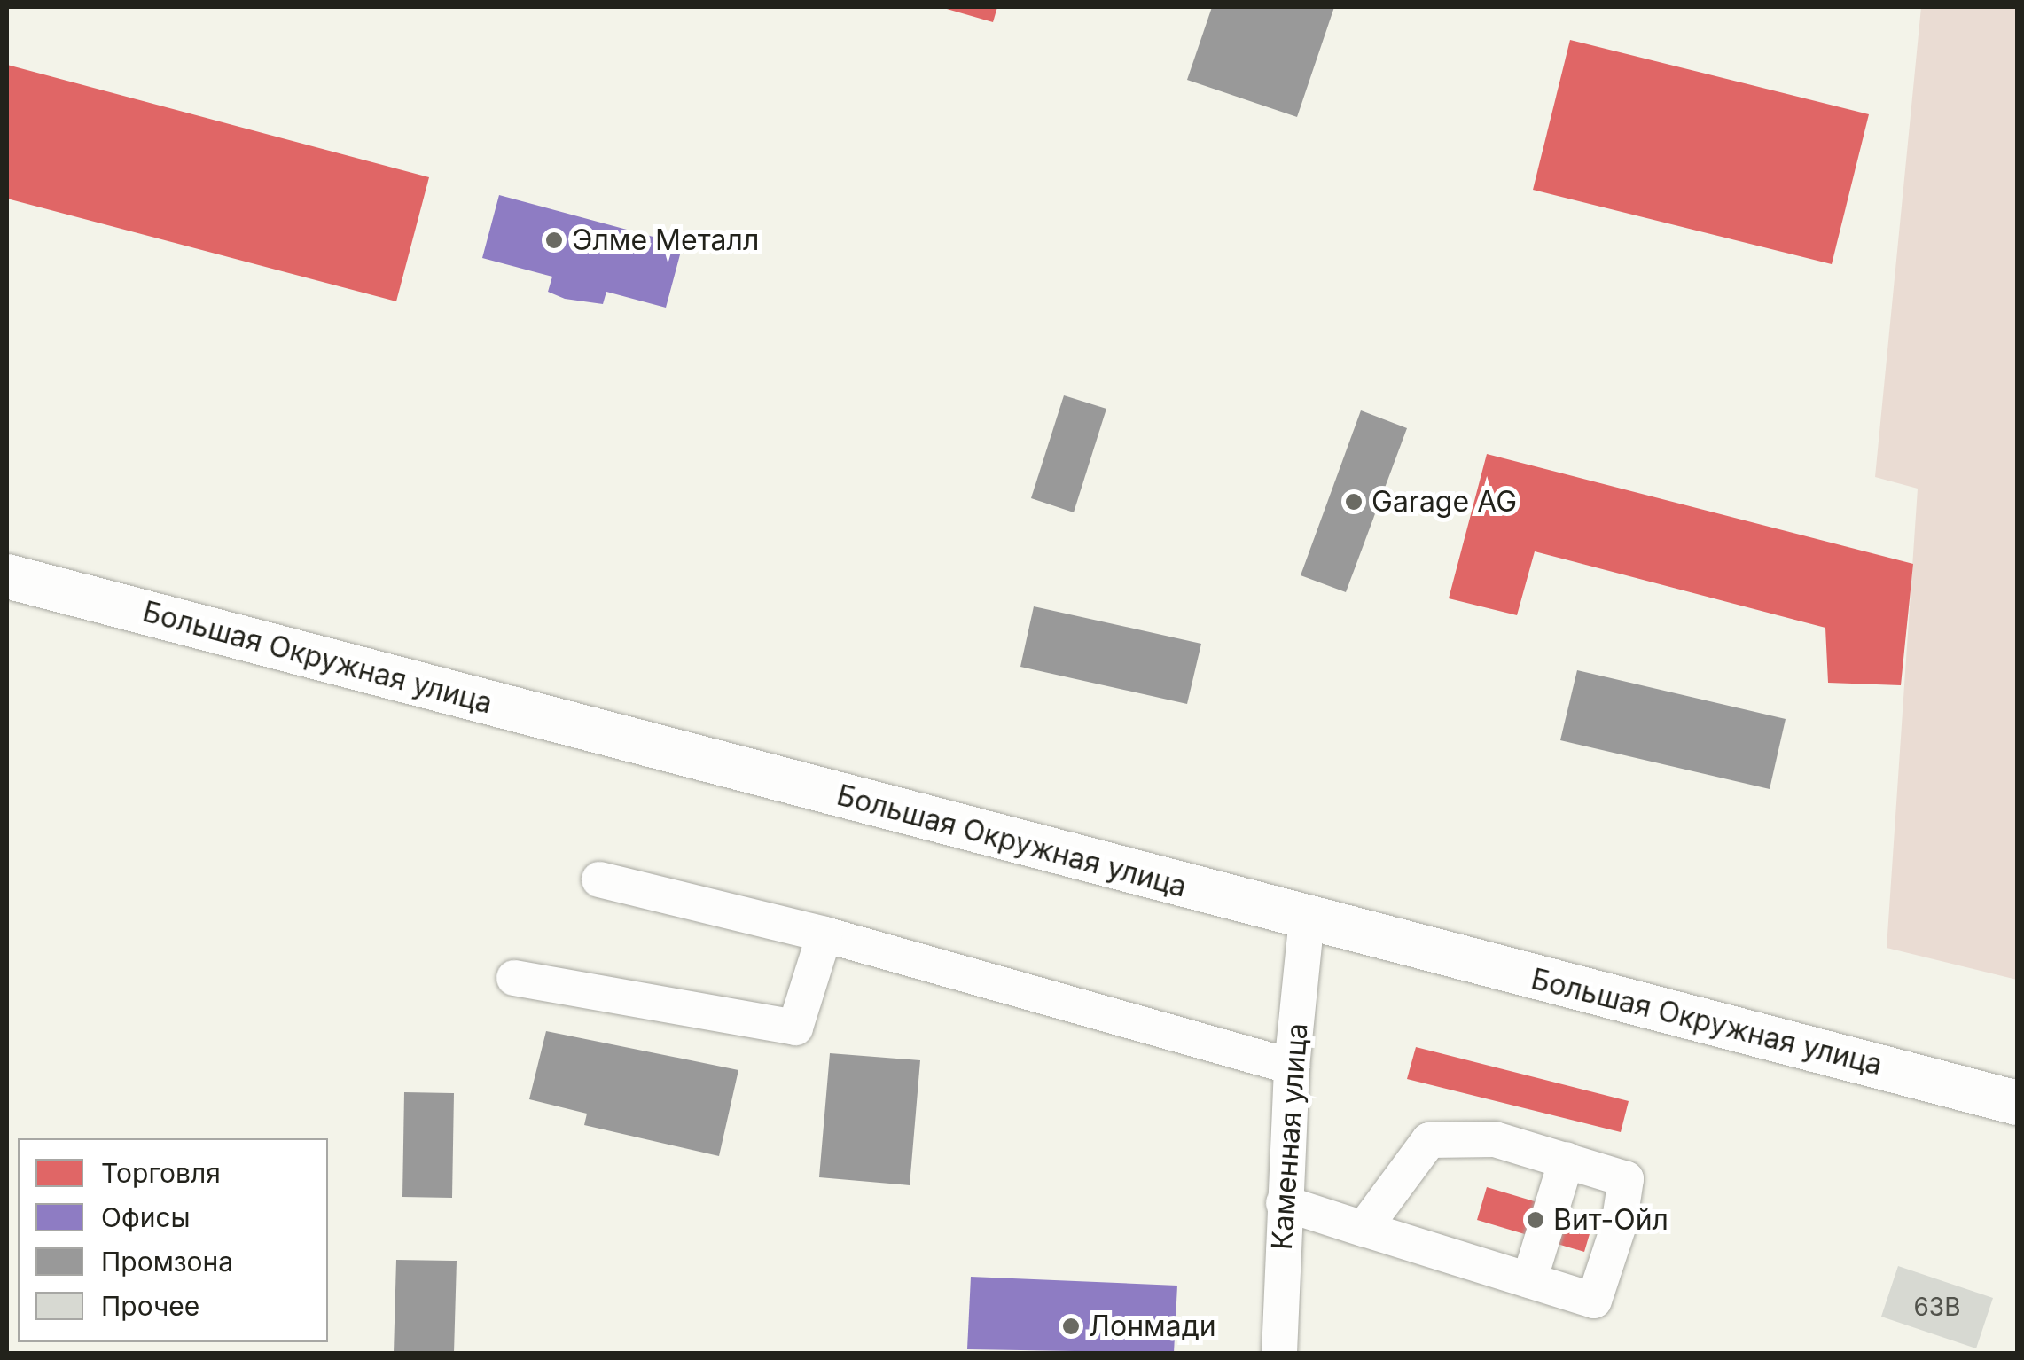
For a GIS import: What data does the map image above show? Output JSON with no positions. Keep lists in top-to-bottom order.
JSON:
{
  "streets": {
    "main road": ["Большая Окружная улица"],
    "street": ["Каменная улица"]
  },
  "crossings": [
    ["Большая Окружная улица", "Каменная улица"]
  ],
  "places": [
    "Элме Металл",
    "Garage AG",
    "Вит-Ойл",
    "Лонмади"
  ],
  "house_numbers": ["63В"],
  "legend": [
    "Торговля",
    "Офисы",
    "Промзона",
    "Прочее"
  ]
}
